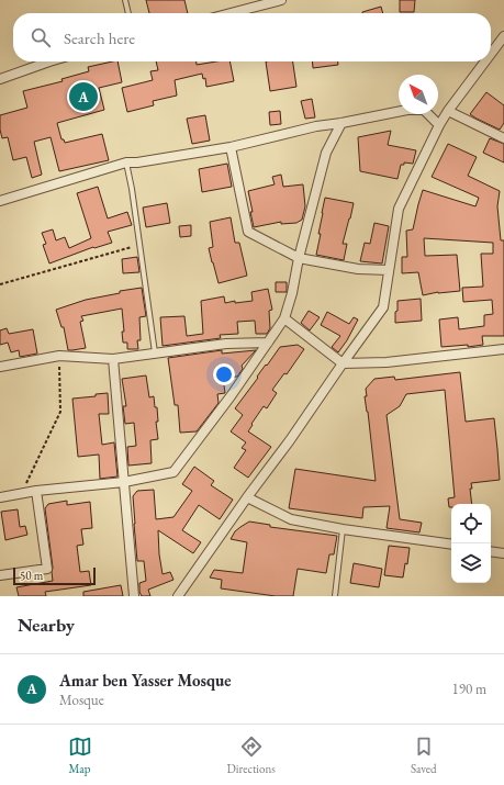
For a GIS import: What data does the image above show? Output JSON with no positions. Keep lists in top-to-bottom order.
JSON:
{
  "scale_bar": "50 m",
  "north": "top left",
  "page": {
    "search": "Search here",
    "pins": "A",
    "scale": "50 m",
    "heading": "Nearby",
    "list": [
      {
        "mark": "A",
        "name": "Amar ben Yasser Mosque",
        "note": "Mosque",
        "value": "190 m"
      }
    ],
    "nav": ["Map", "Directions", "Saved"]
  }
}
